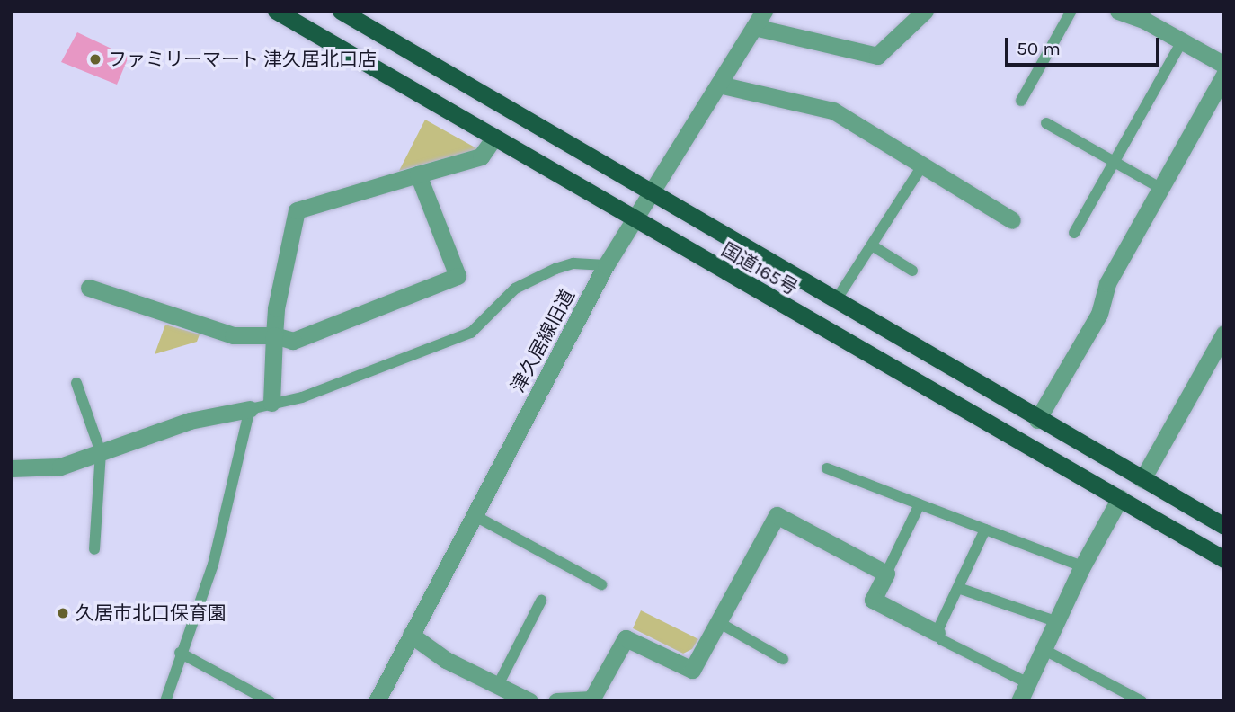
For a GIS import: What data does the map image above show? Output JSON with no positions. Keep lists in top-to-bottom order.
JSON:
{
  "streets": {
    "highway": ["国道165号"],
    "street": ["津久居線旧道"]
  },
  "crossings": [
    ["国道165号", "津久居線旧道"]
  ],
  "places": ["ファミリーマート 津久居北口店", "久居市北口保育園"],
  "scale_bar": "50 m"
}
